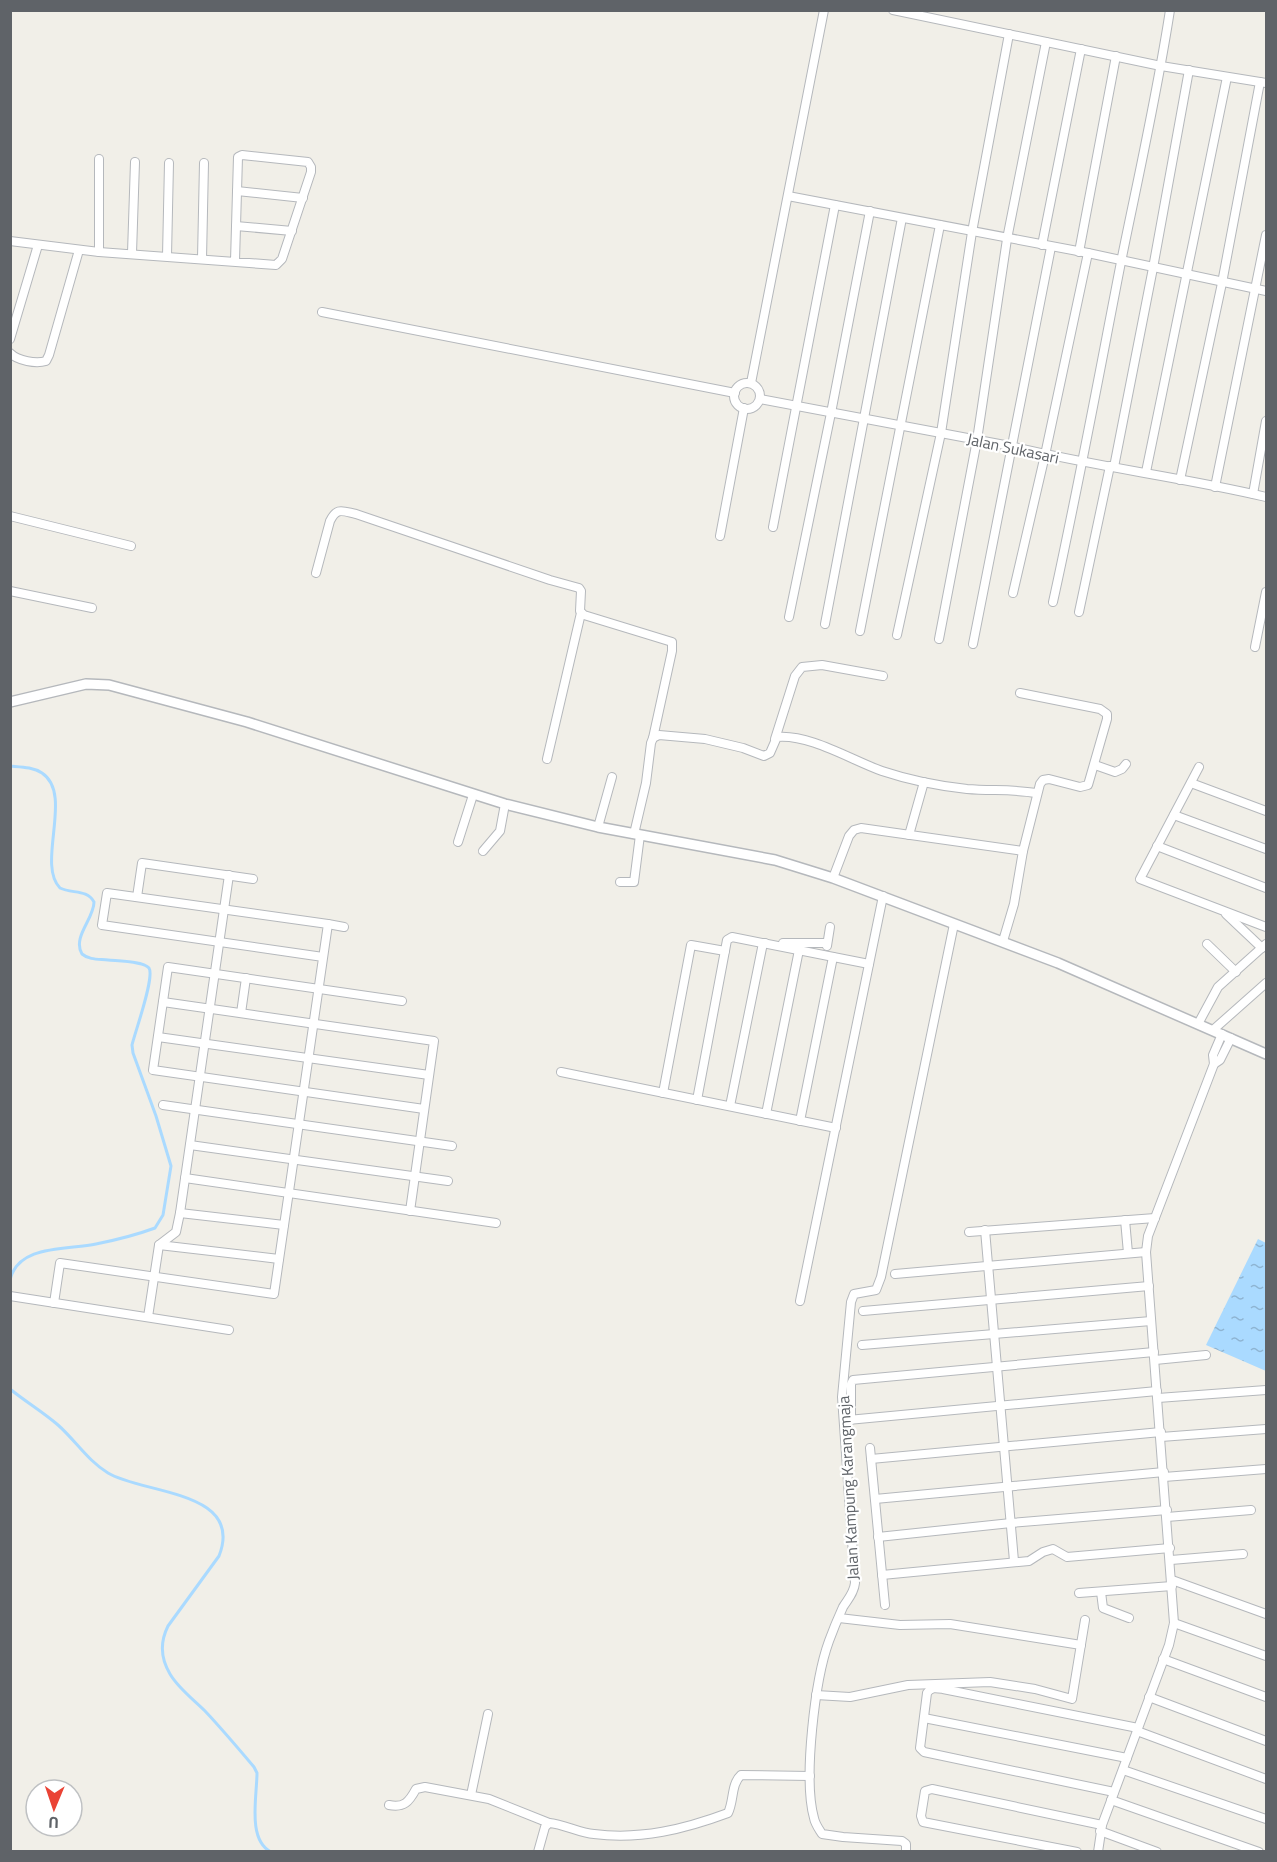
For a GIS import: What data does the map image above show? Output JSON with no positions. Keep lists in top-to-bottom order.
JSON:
{
  "streets": {
    "street": ["Jalan Sukasari", "Jalan Kampung Karangmaja"]
  },
  "north": "bottom"
}
